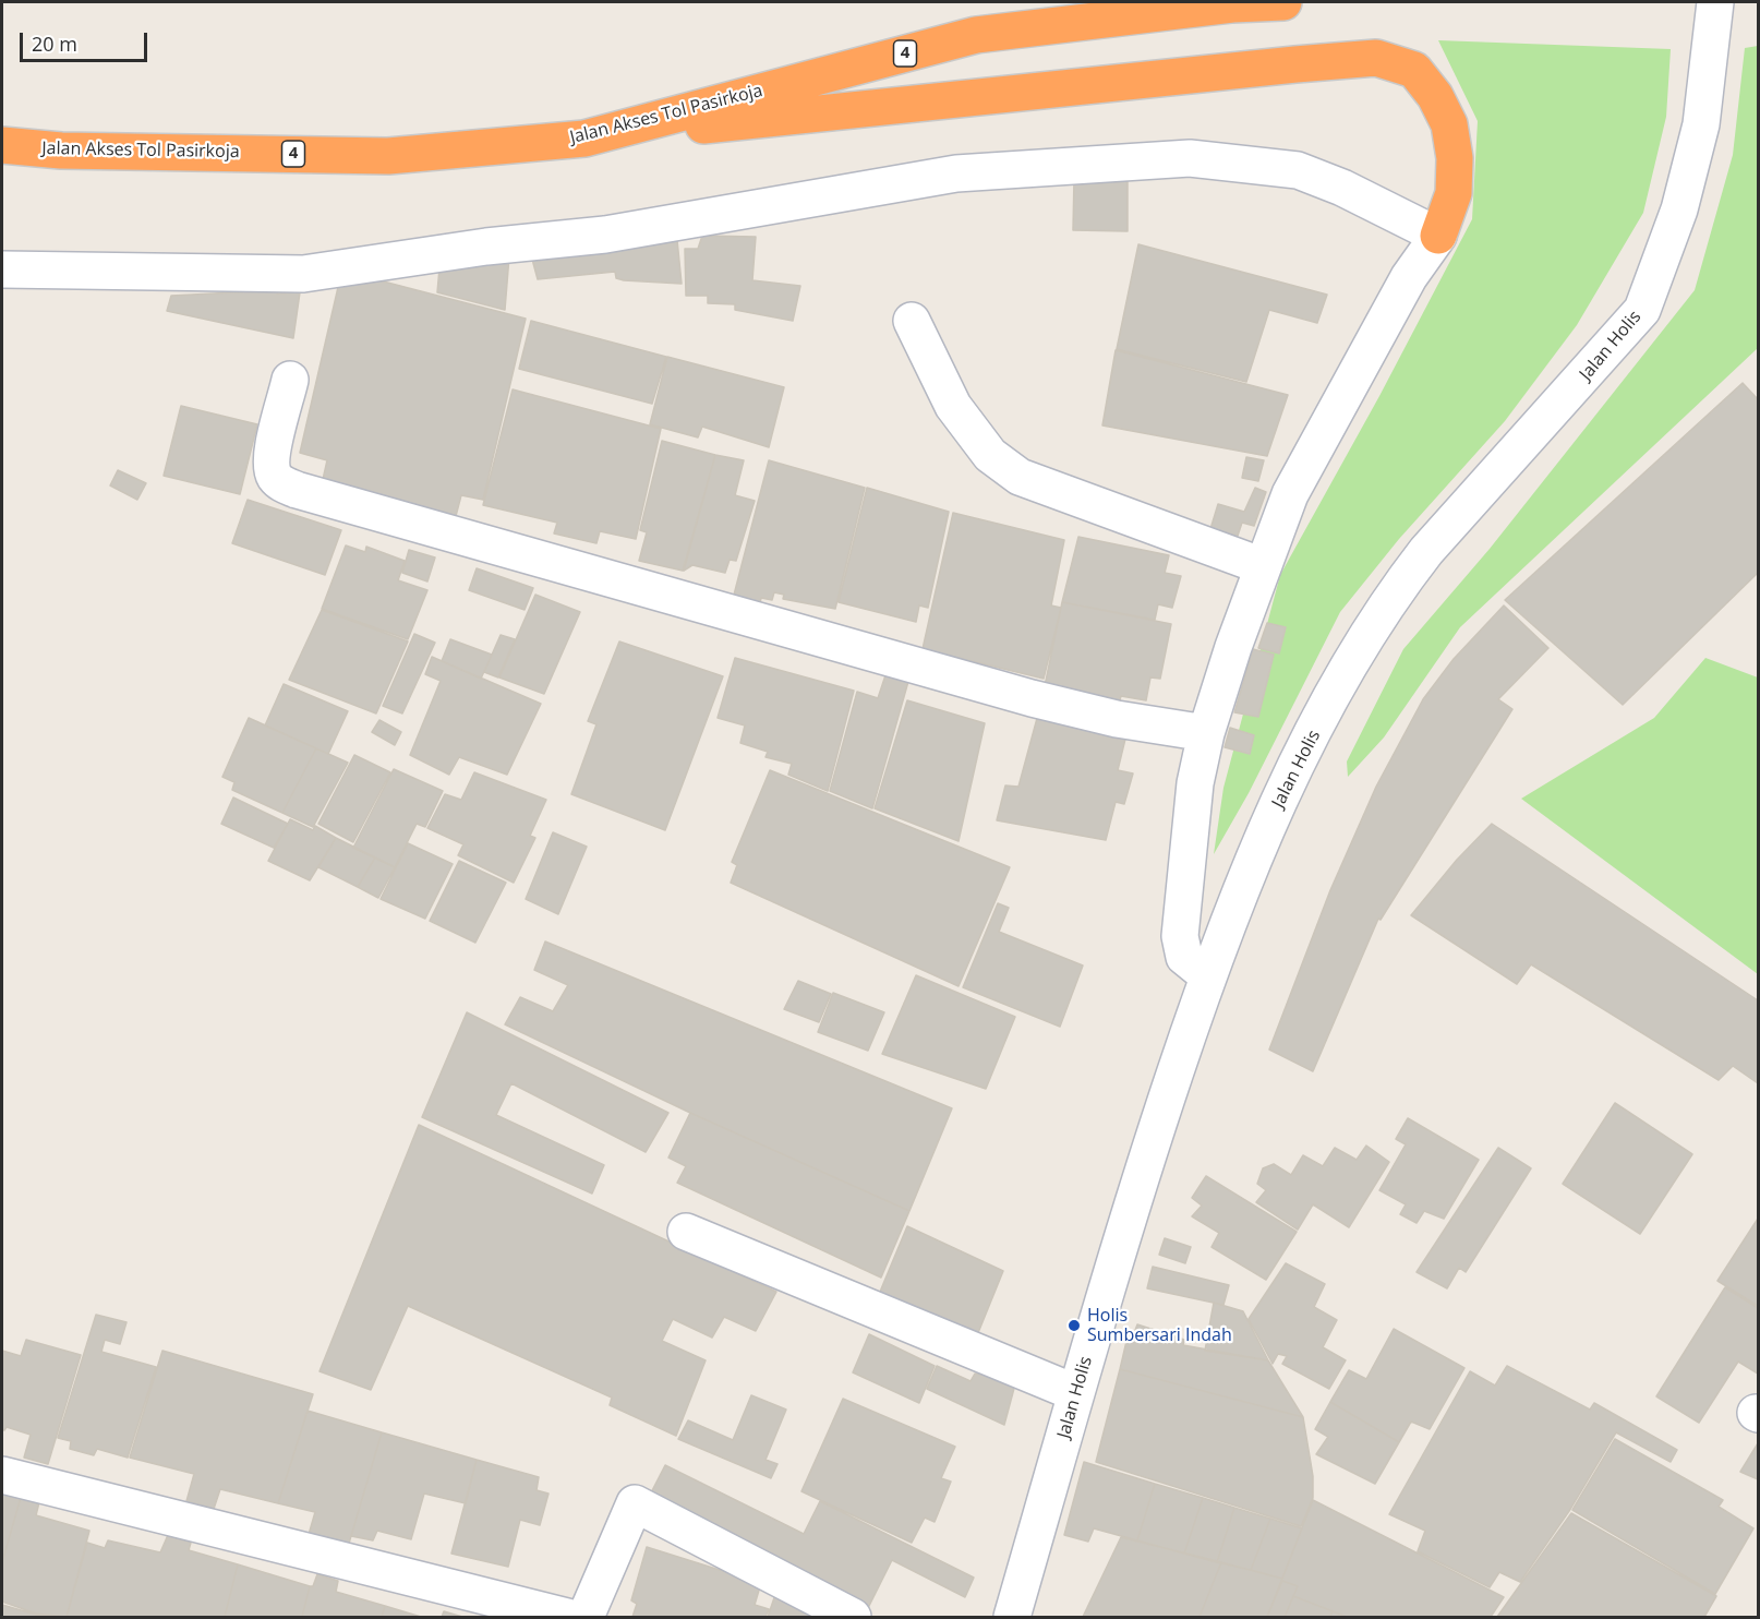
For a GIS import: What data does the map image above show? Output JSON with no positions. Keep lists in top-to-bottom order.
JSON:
{
  "streets": {
    "highway": ["4", "Jalan Akses Tol Pasirkoja"],
    "street": ["Jalan Holis"]
  },
  "places": ["Holis Sumbersari Indah"],
  "scale_bar": "20 m"
}
